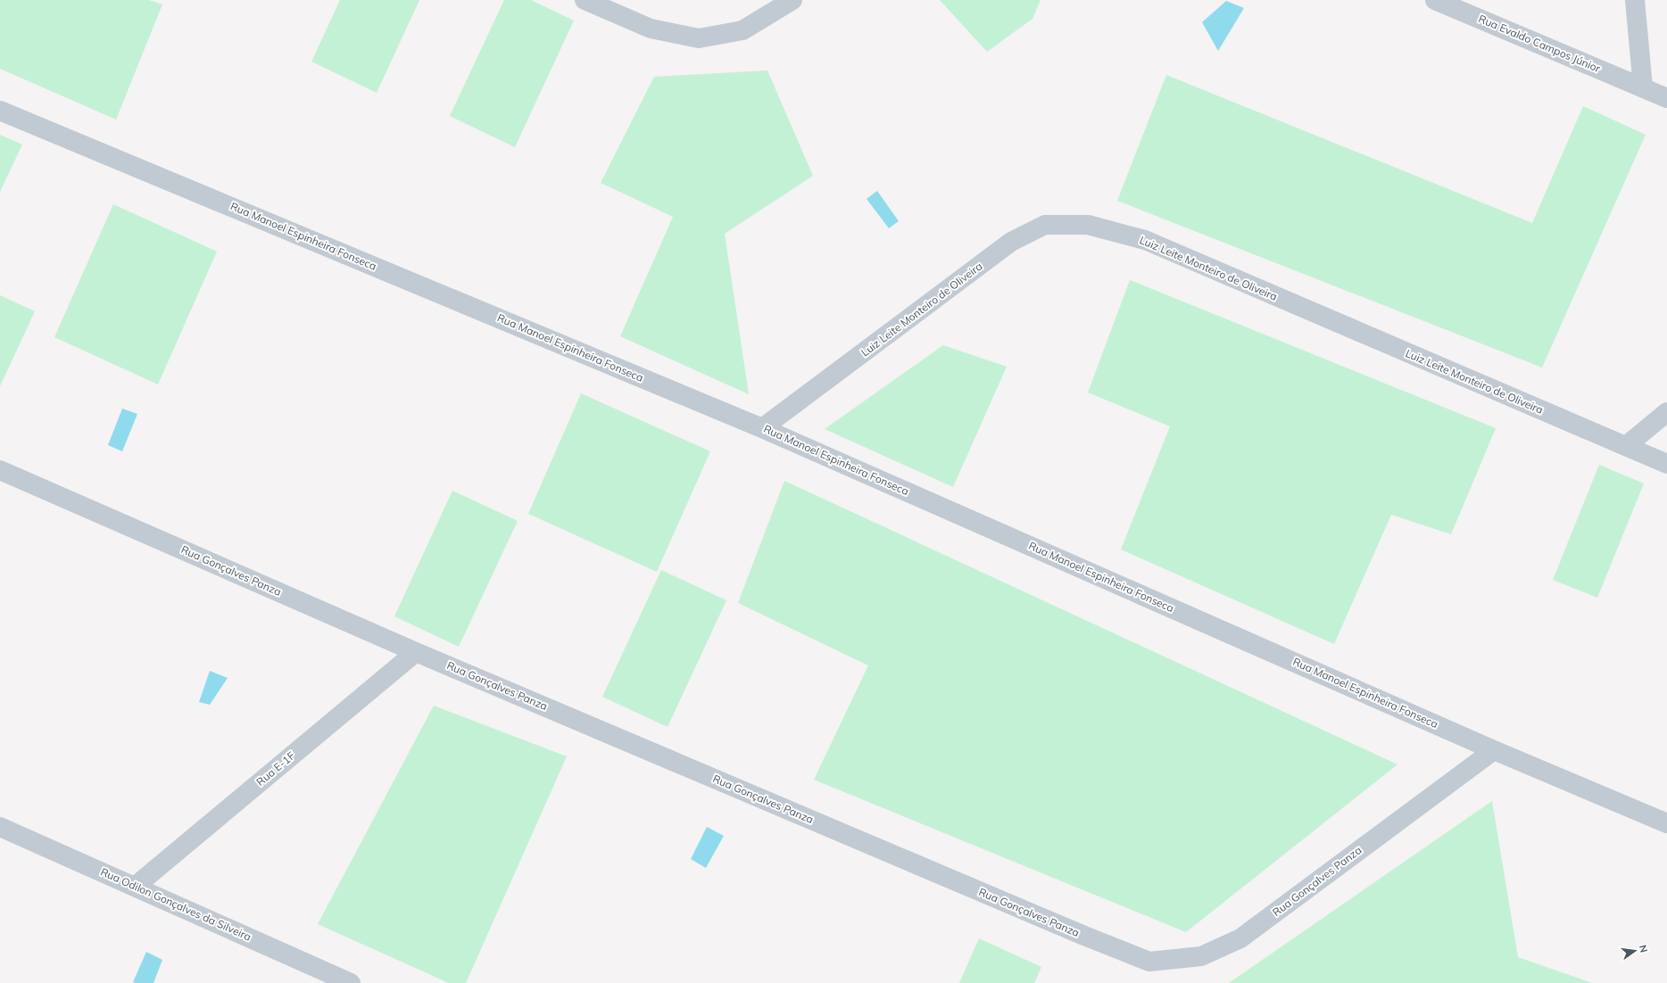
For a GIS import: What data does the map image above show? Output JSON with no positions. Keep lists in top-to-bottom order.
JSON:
{
  "streets": {
    "street": [
      "Rua Evaldo Campos Júnior",
      "Rua Manoel Espinheira Fonseca",
      "Luiz Leite Monteiro de Oliveira",
      "Rua Gonçalves Panza",
      "Rua E-1F",
      "Rua Odilon Gonçalves da Silveira"
    ]
  },
  "crossings": [
    ["Rua Manoel Espinheira Fonseca", "Luiz Leite Monteiro de Oliveira"],
    ["Rua Manoel Espinheira Fonseca", "Rua Gonçalves Panza"],
    ["Rua Gonçalves Panza", "Rua E-1F"],
    ["Rua E-1F", "Rua Odilon Gonçalves da Silveira"]
  ],
  "north": "right"
}
